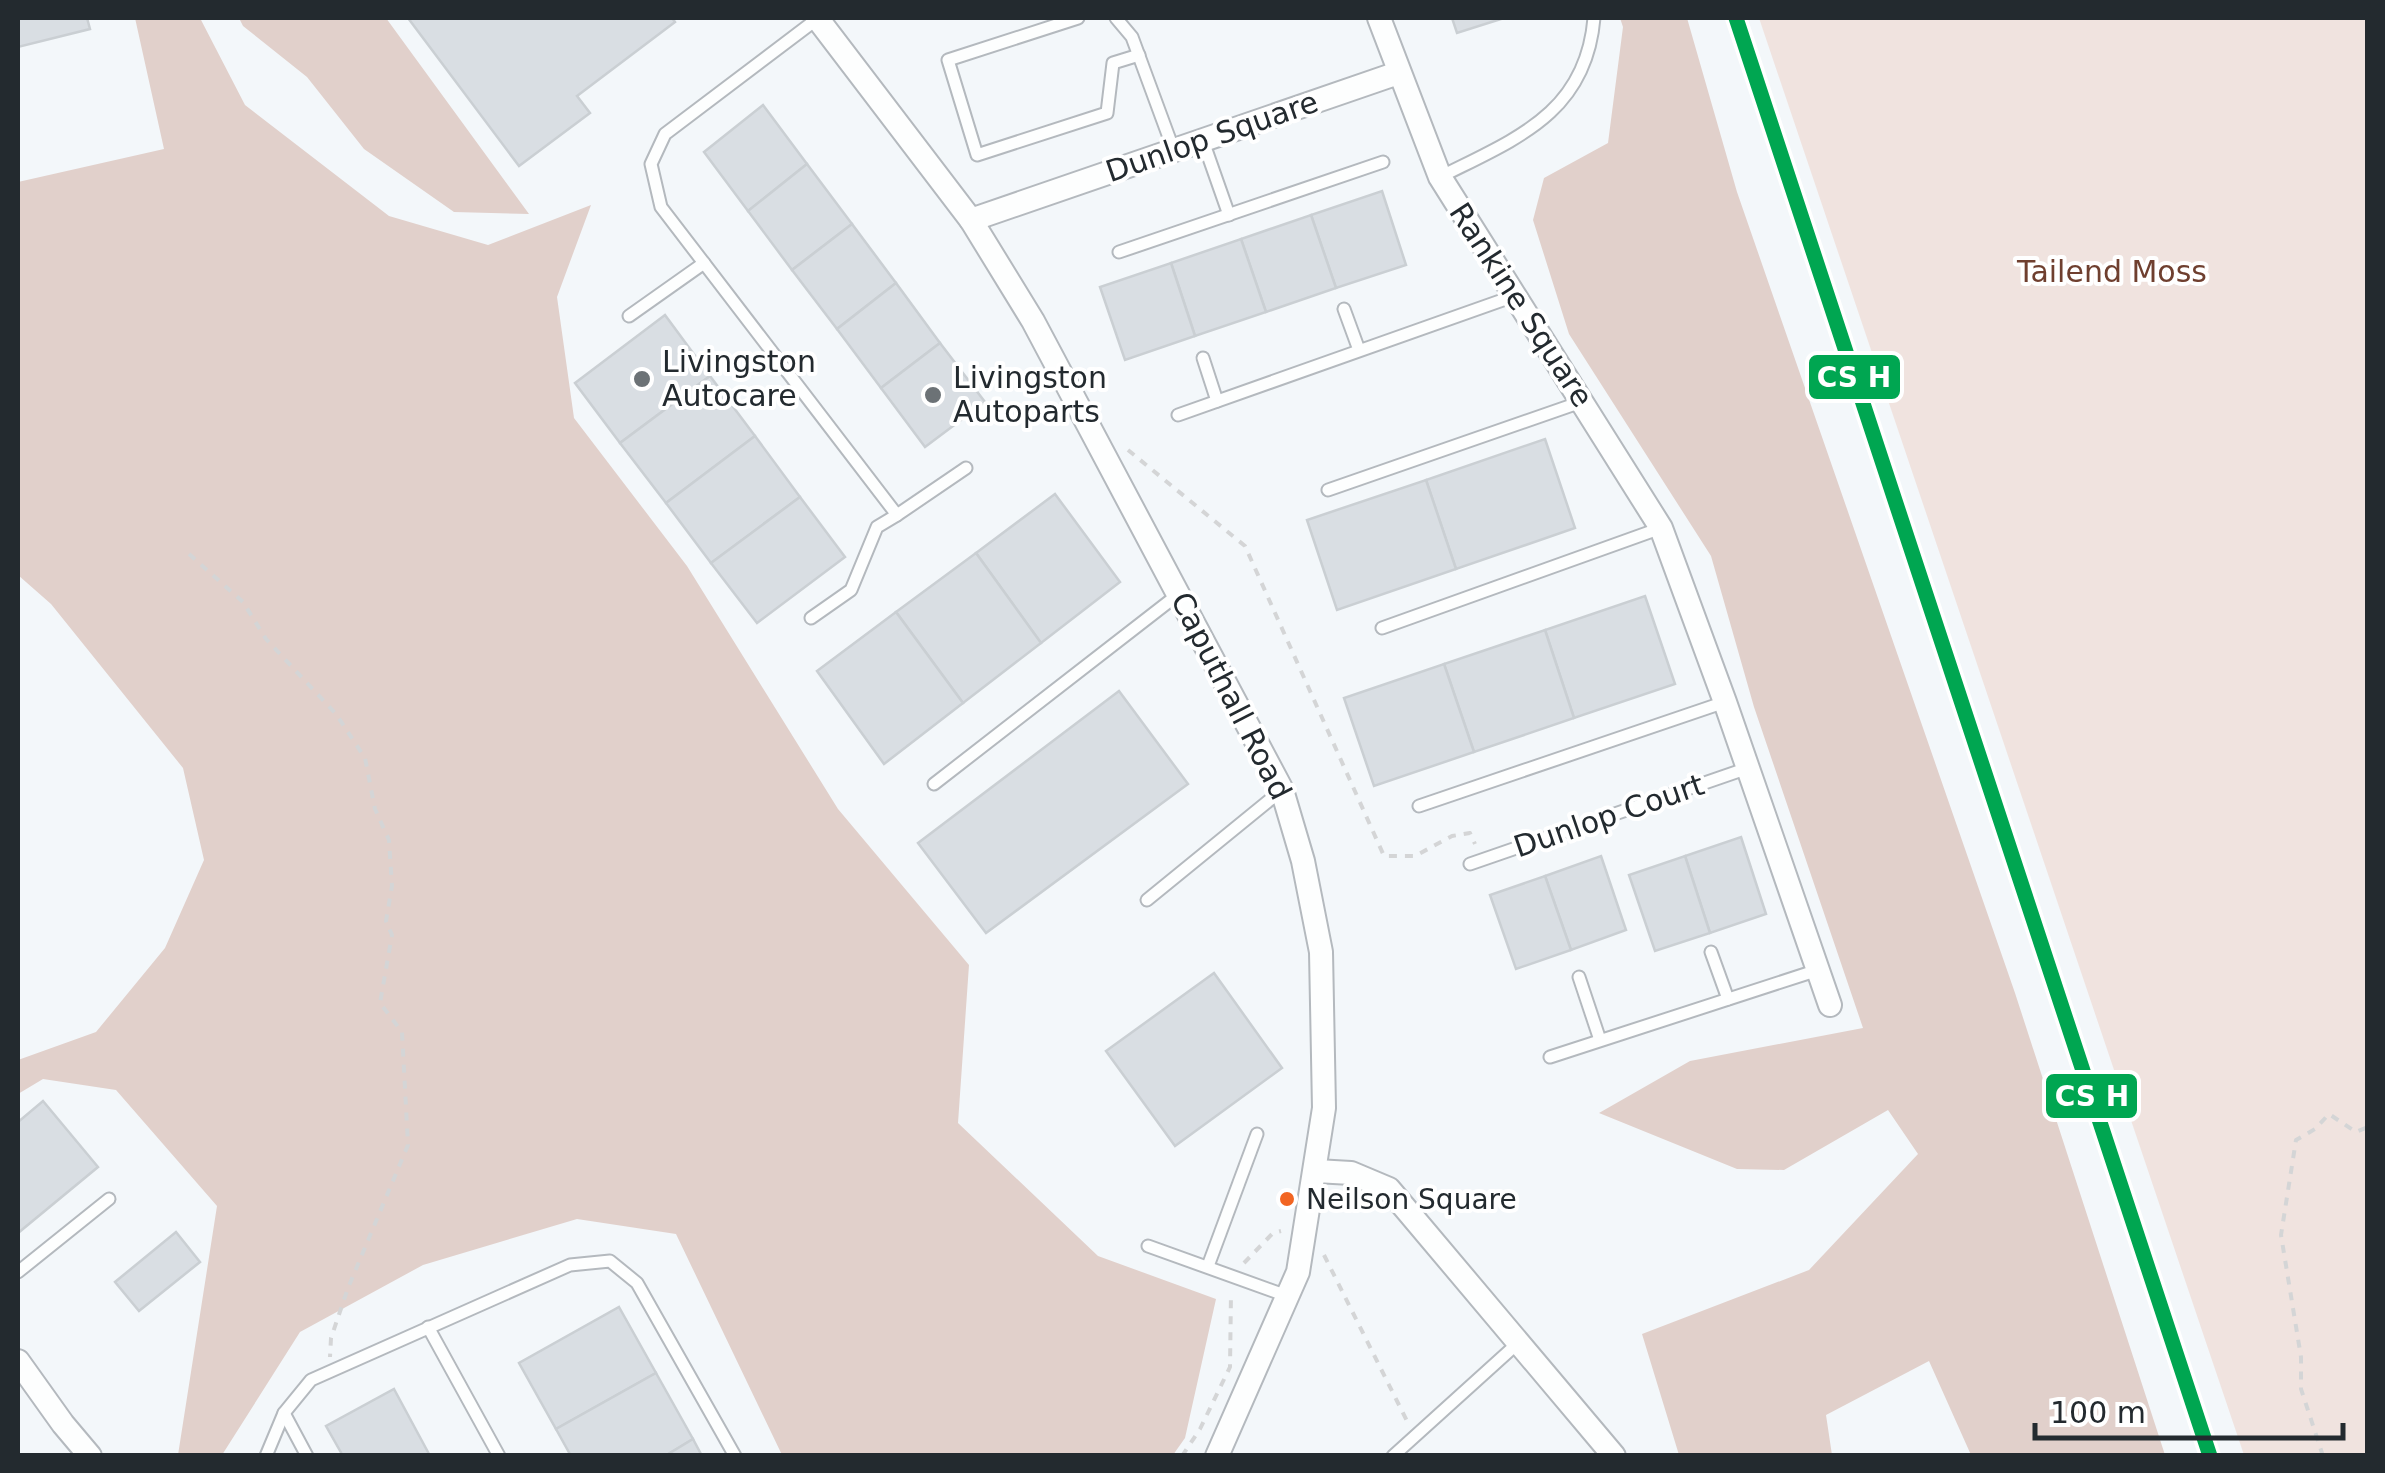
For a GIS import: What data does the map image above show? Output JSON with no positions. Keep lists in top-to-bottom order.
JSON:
{
  "streets": {
    "street": ["Dunlop Square", "Rankine Square", "Caputhall Road"],
    "lane": ["Dunlop Court"]
  },
  "crossings": [
    ["Dunlop Square", "Rankine Square"],
    ["Dunlop Square", "Caputhall Road"],
    ["Rankine Square", "Dunlop Court"]
  ],
  "parks": ["Tailend Moss"],
  "places": ["Livingston Autocare", "Livingston Autoparts", "Neilson Square"],
  "scale_bar": "100 m"
}
